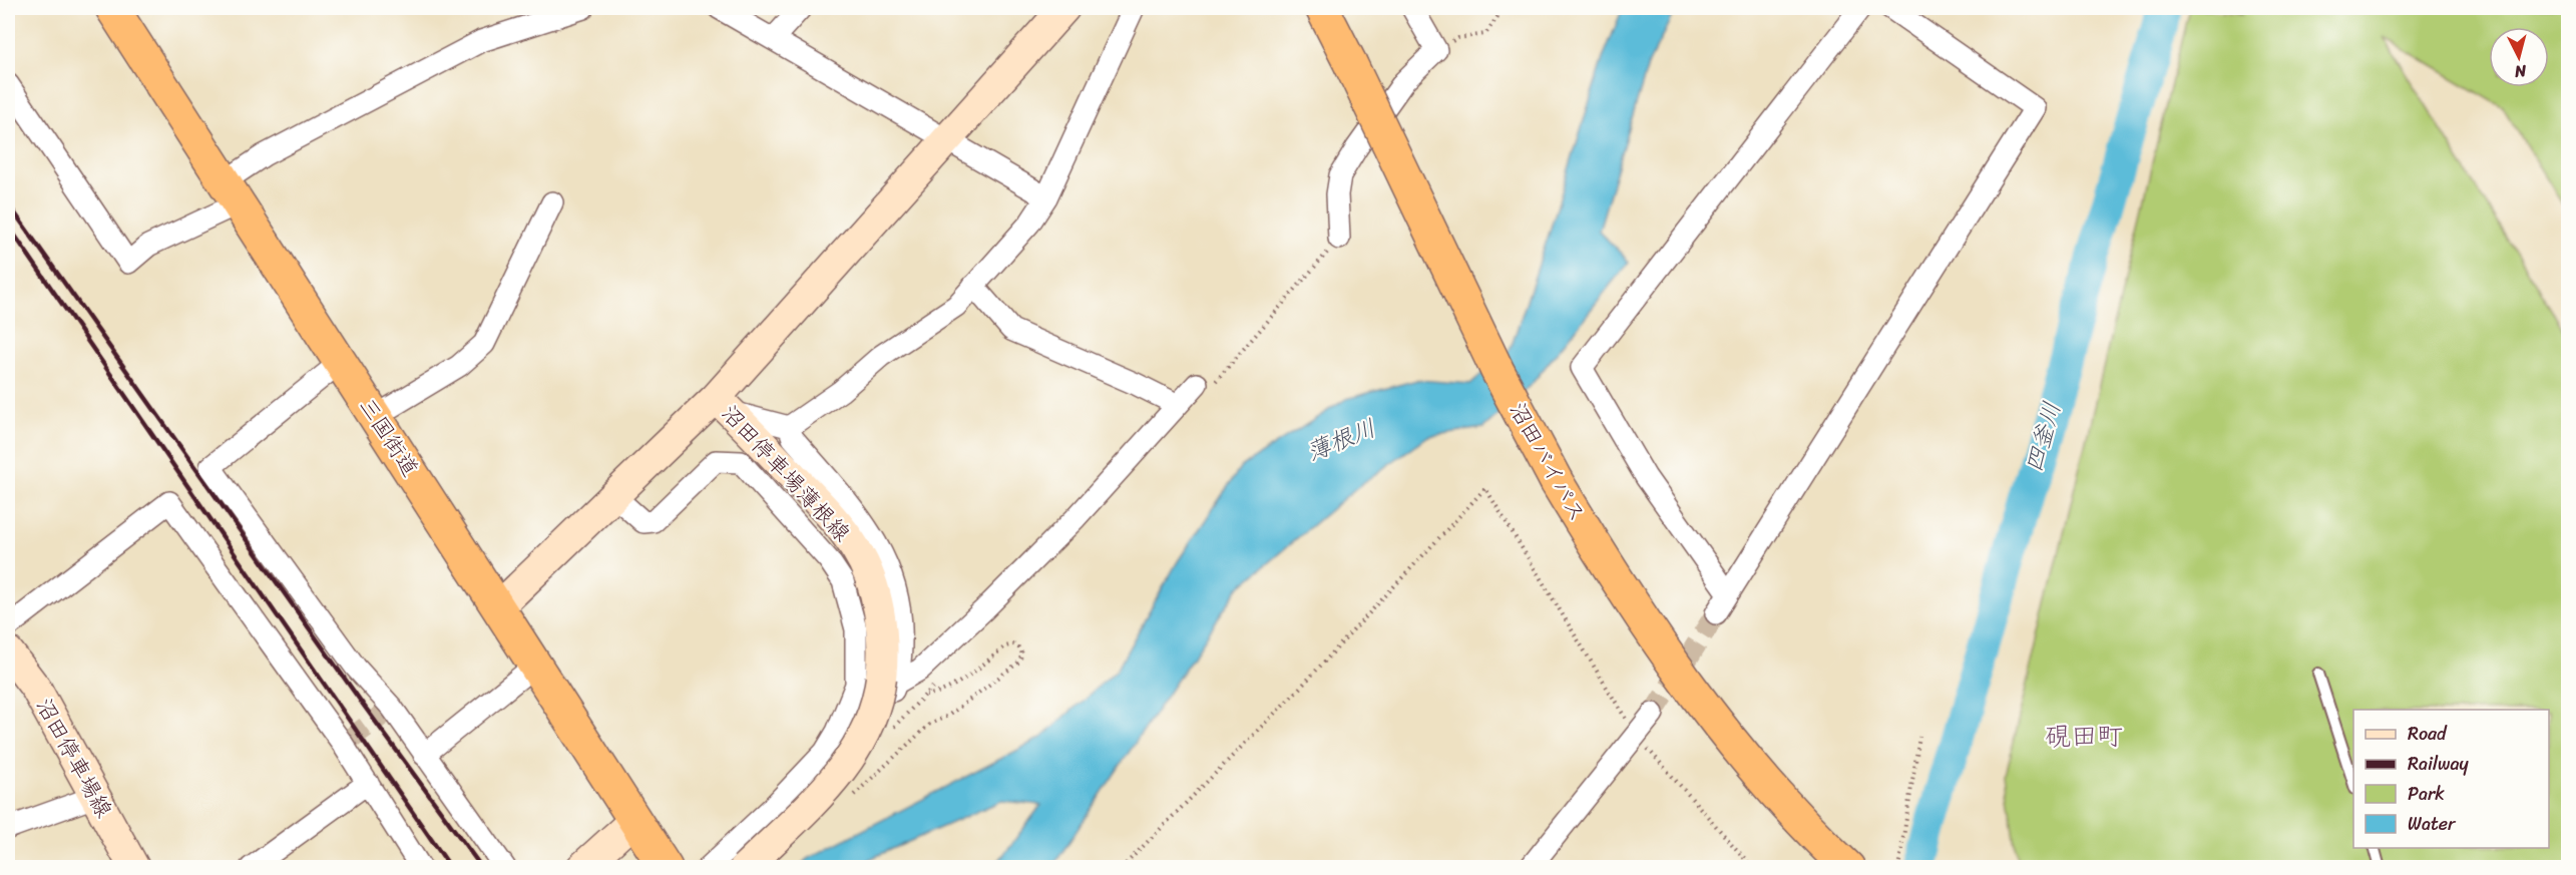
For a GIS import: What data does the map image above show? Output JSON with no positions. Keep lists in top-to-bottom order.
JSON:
{
  "streets": {
    "highway": ["三国街道", "沼田バイパス"],
    "main road": ["沼田停車場薄根線", "沼田停車場線"]
  },
  "crossings": [
    ["三国街道", "沼田停車場薄根線"]
  ],
  "districts": ["硯田町"],
  "water": ["四釜川", "薄根川"],
  "legend": [
    "Road",
    "Railway",
    "Park",
    "Water"
  ],
  "north": "bottom"
}
